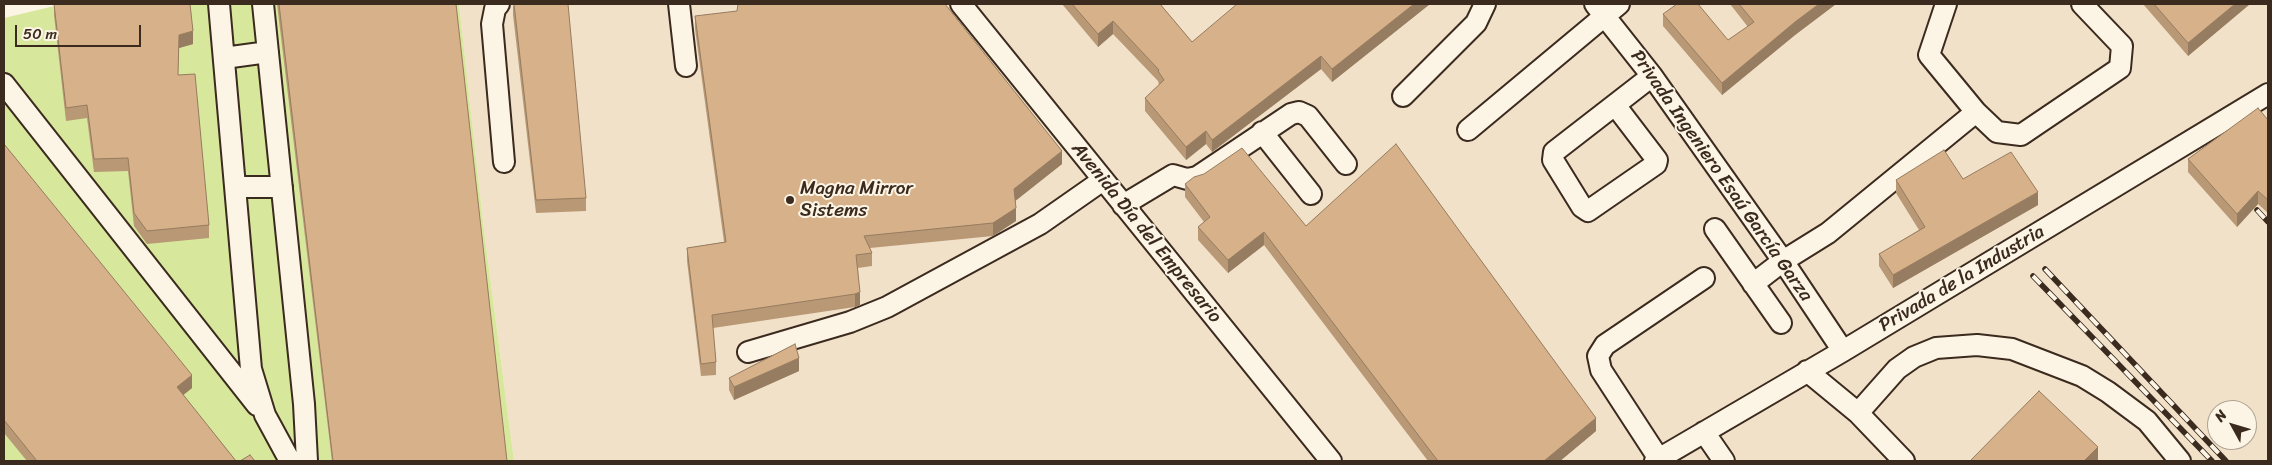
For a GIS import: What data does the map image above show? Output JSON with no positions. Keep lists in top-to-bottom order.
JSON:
{
  "streets": {
    "street": ["Privada Ingeniero Esaú García Garza", "Avenida Día del Empresario", "Privada de la Industria"]
  },
  "crossings": [
    ["Privada Ingeniero Esaú García Garza", "Privada de la Industria"]
  ],
  "places": ["Magna Mirror Sistems"],
  "scale_bar": "50 m",
  "north": "top left"
}
